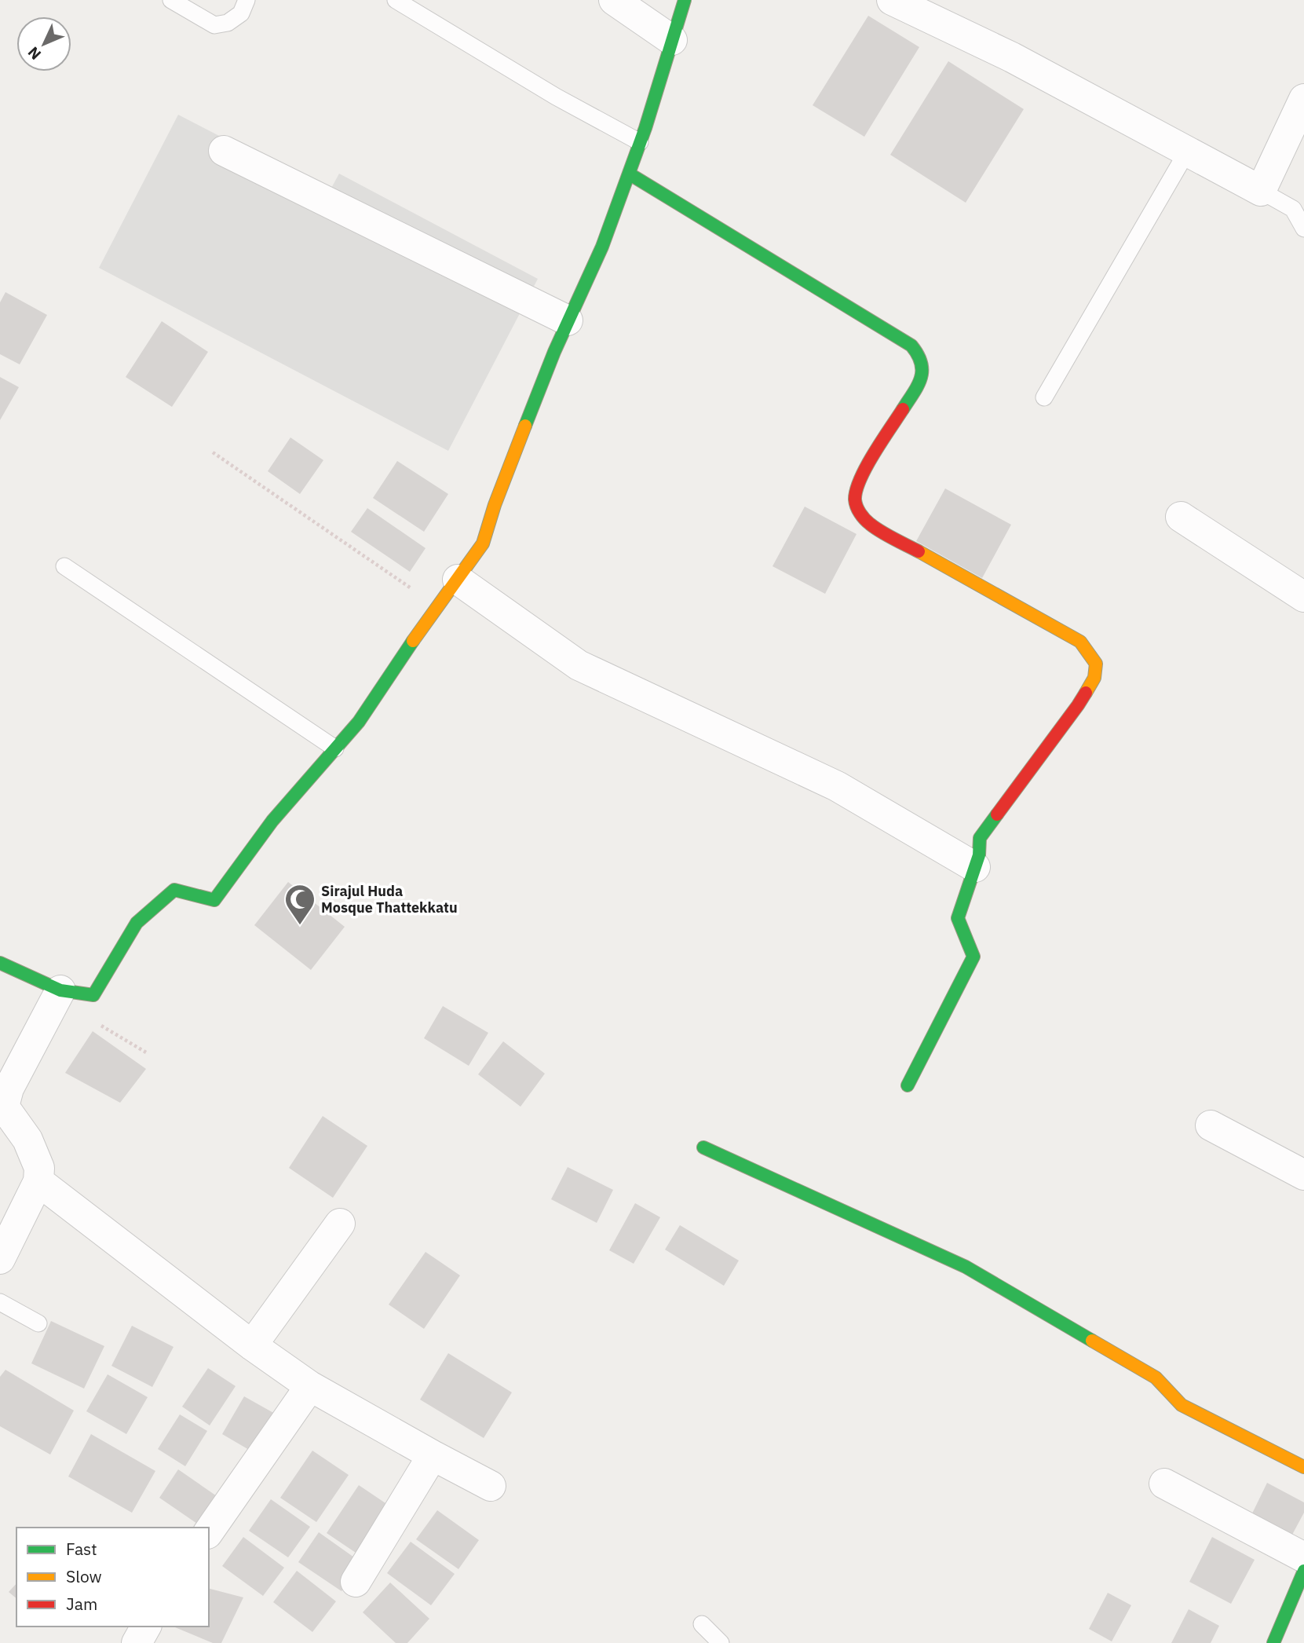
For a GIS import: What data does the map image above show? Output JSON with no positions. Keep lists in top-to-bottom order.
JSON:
{
  "places": {
    "mosque": ["Sirajul Huda Mosque Thattekkatu"]
  },
  "legend": ["Fast", "Slow", "Jam"],
  "north": "bottom left"
}
